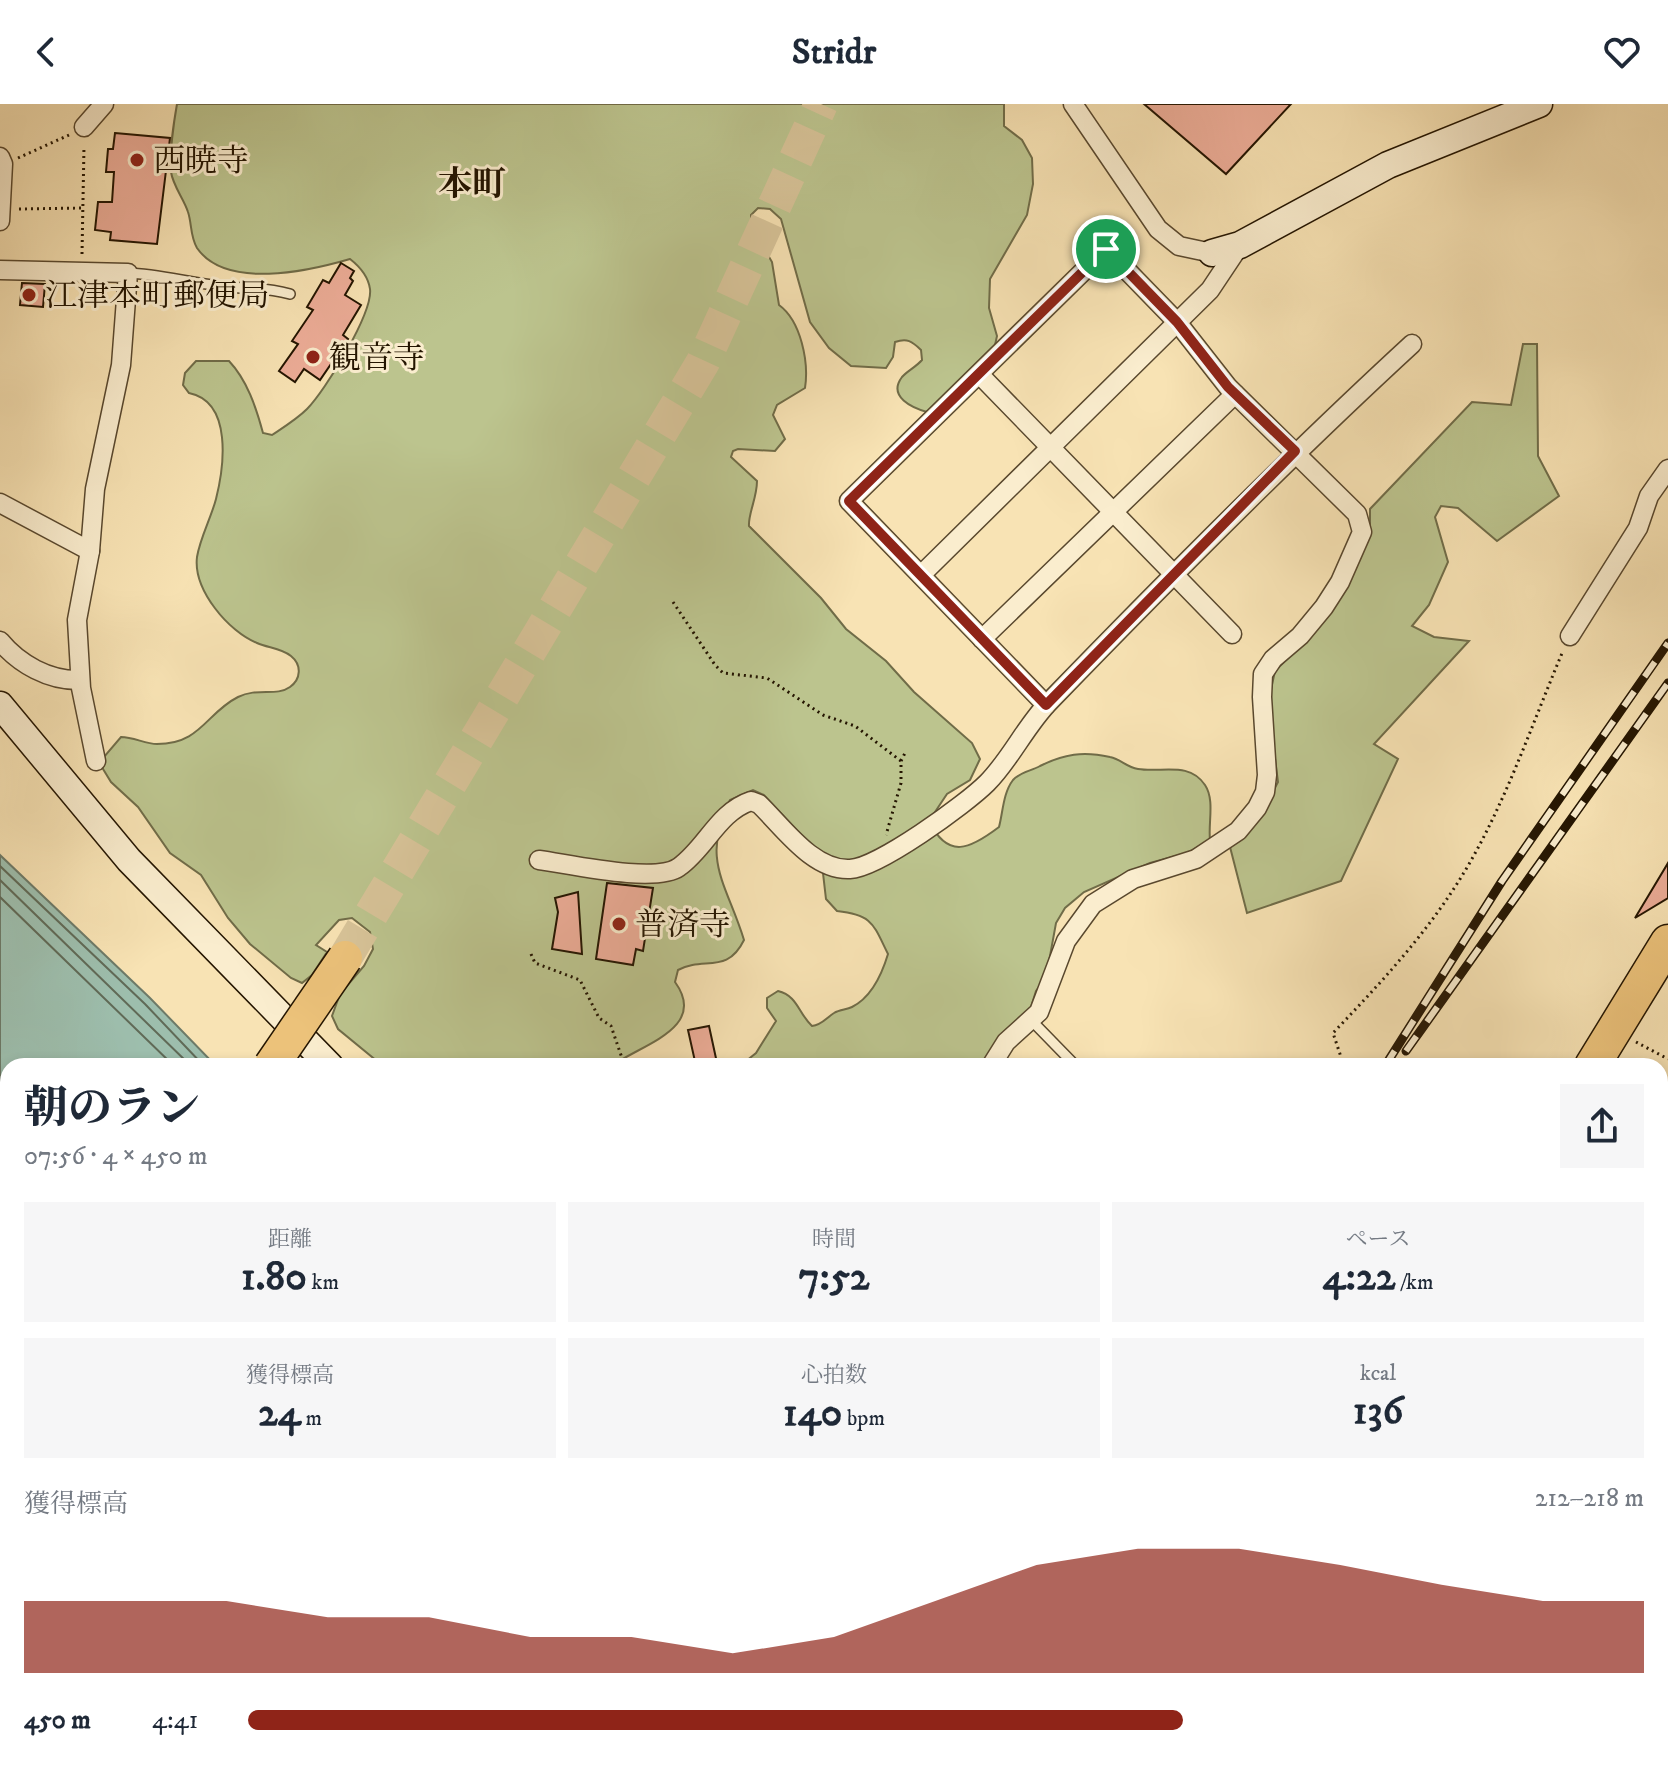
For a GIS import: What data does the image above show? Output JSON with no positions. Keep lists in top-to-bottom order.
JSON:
{
  "districts": ["本町"],
  "places": [
    "西暁寺",
    "江津本町郵便局",
    "観音寺",
    "普済寺"
  ],
  "page": {
    "header": "Stridr",
    "heading": ["朝のラン", "07:56 · 4 × 450 m"],
    "stats": [
      ["距離", "1.80 km"],
      ["時間", "7:52"],
      ["ペース", "4:22 /km"],
      ["獲得標高", "24 m"],
      ["心拍数", "140 bpm"],
      ["kcal", "136"]
    ],
    "chart": ["獲得標高", "212–218 m"],
    "list": [
      {
        "name": "450 m",
        "note": "4:41"
      }
    ]
  }
}
